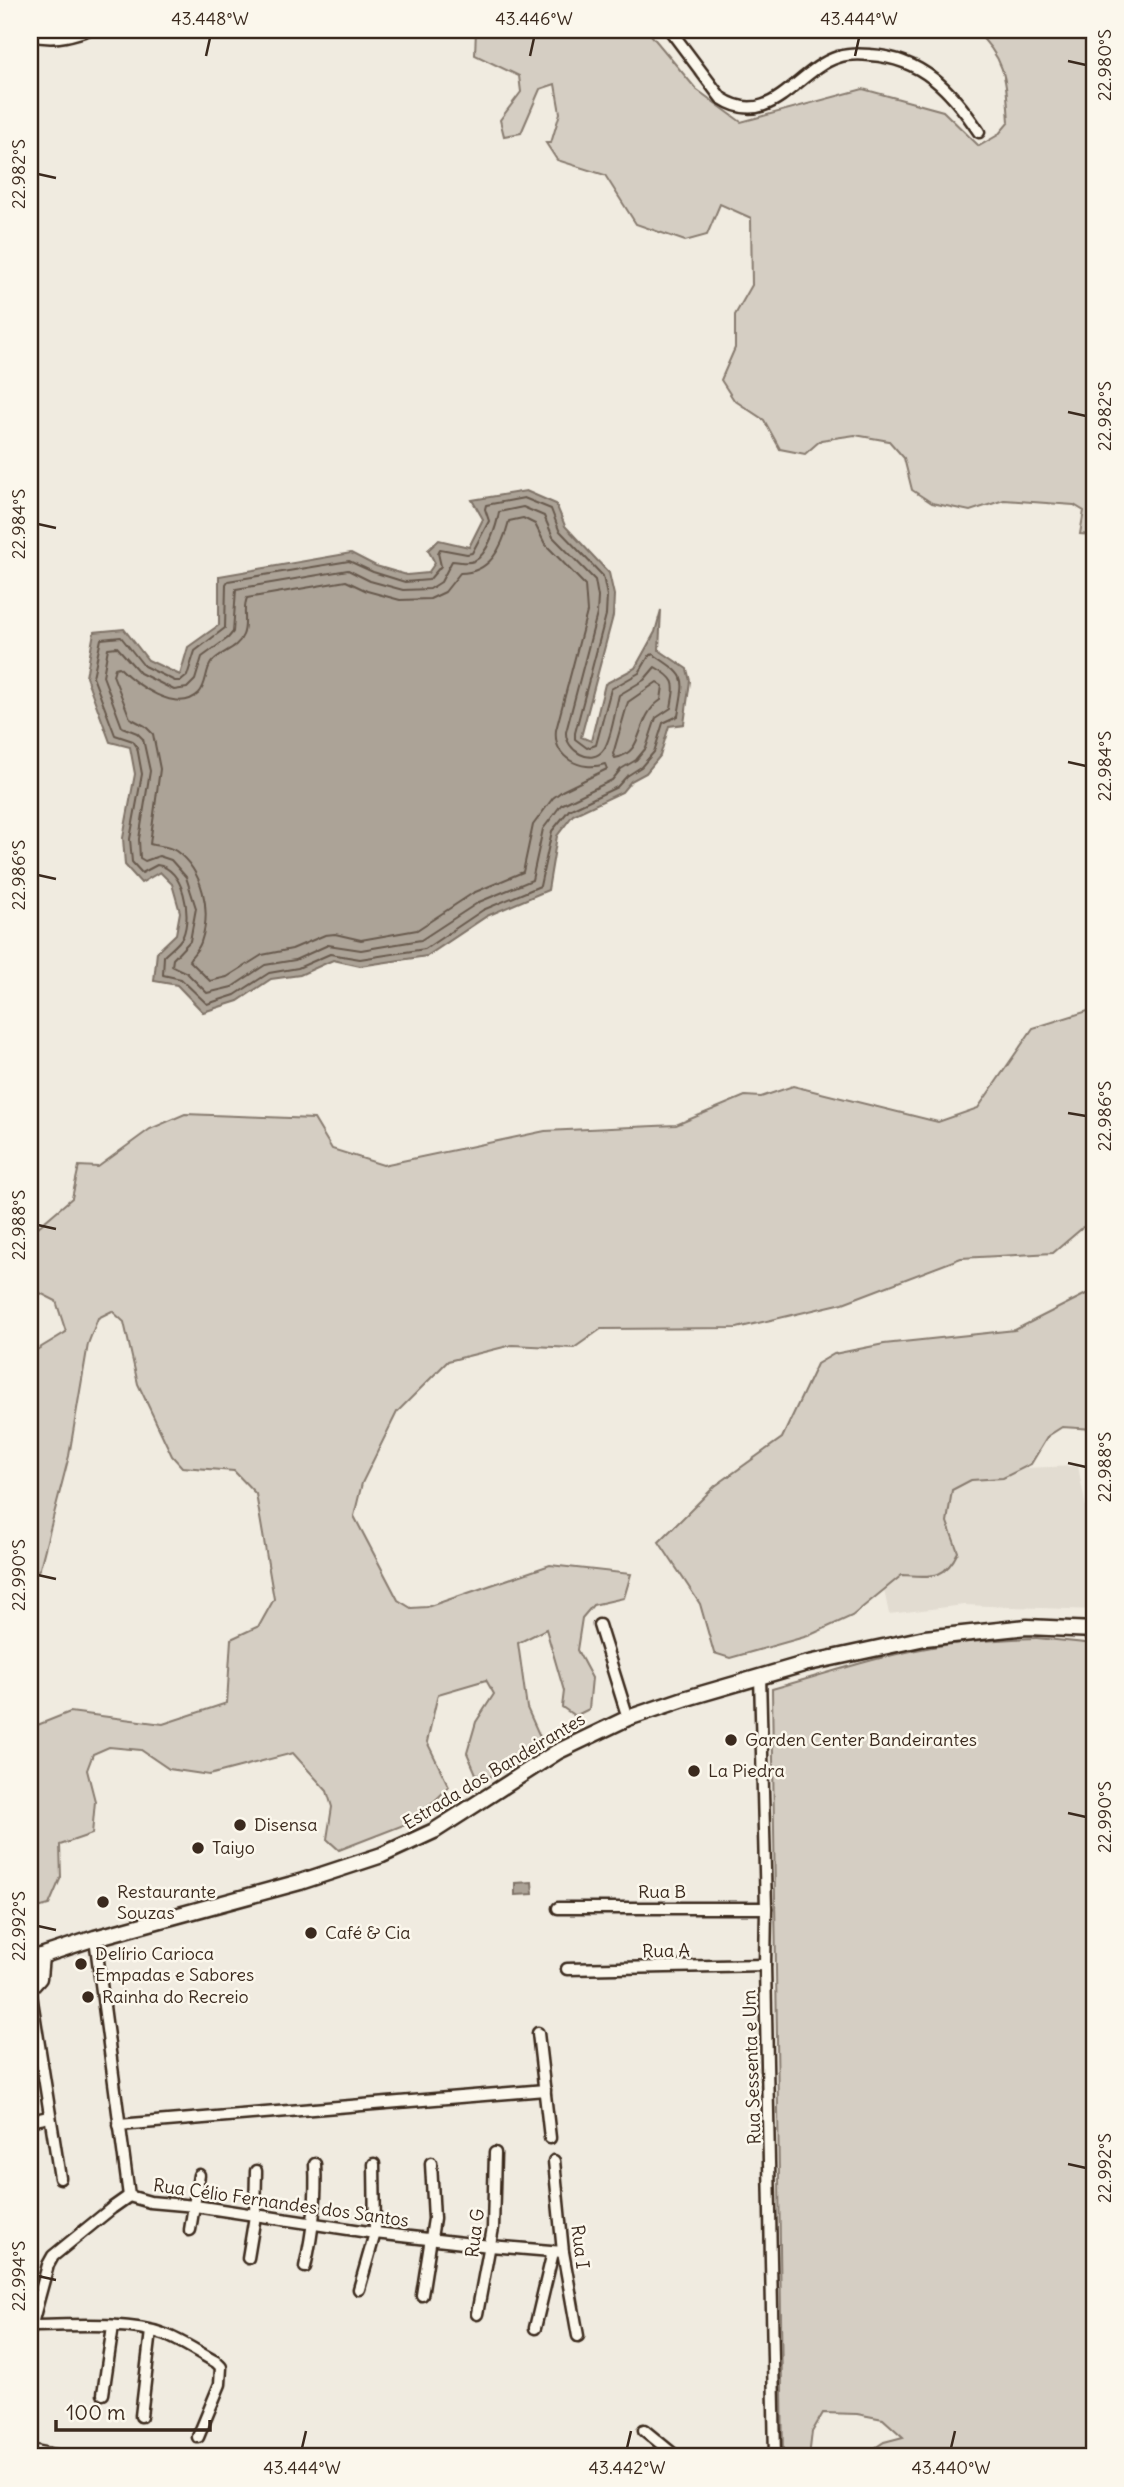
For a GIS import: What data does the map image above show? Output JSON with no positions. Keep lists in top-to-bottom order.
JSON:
{
  "streets": {
    "main road": ["Estrada dos Bandeirantes"],
    "street": [
      "Rua B",
      "Rua A",
      "Rua Sessenta e Um",
      "Rua Célio Fernandes dos Santos",
      "Rua G",
      "Rua I"
    ]
  },
  "crossings": [
    ["Estrada dos Bandeirantes", "Rua Sessenta e Um"],
    ["Estrada dos Bandeirantes", "Rua Célio Fernandes dos Santos"],
    ["Rua B", "Rua Sessenta e Um"],
    ["Rua A", "Rua Sessenta e Um"],
    ["Rua Célio Fernandes dos Santos", "Rua G"],
    ["Rua Célio Fernandes dos Santos", "Rua I"]
  ],
  "places": [
    "Garden Center Bandeirantes",
    "La Piedra",
    "Disensa",
    "Taiyo",
    "Restaurante Souzas",
    "Café & Cia",
    "Delírio Carioca Empadas e Sabores",
    "Rainha do Recreio"
  ],
  "scale_bar": "100 m",
  "coordinates": [
    "43.448°W",
    "43.446°W",
    "43.444°W",
    "22.980°S",
    "22.982°S",
    "22.984°S",
    "22.986°S",
    "22.988°S",
    "22.990°S",
    "22.992°S",
    "22.994°S",
    "43.442°W",
    "43.440°W"
  ]
}
